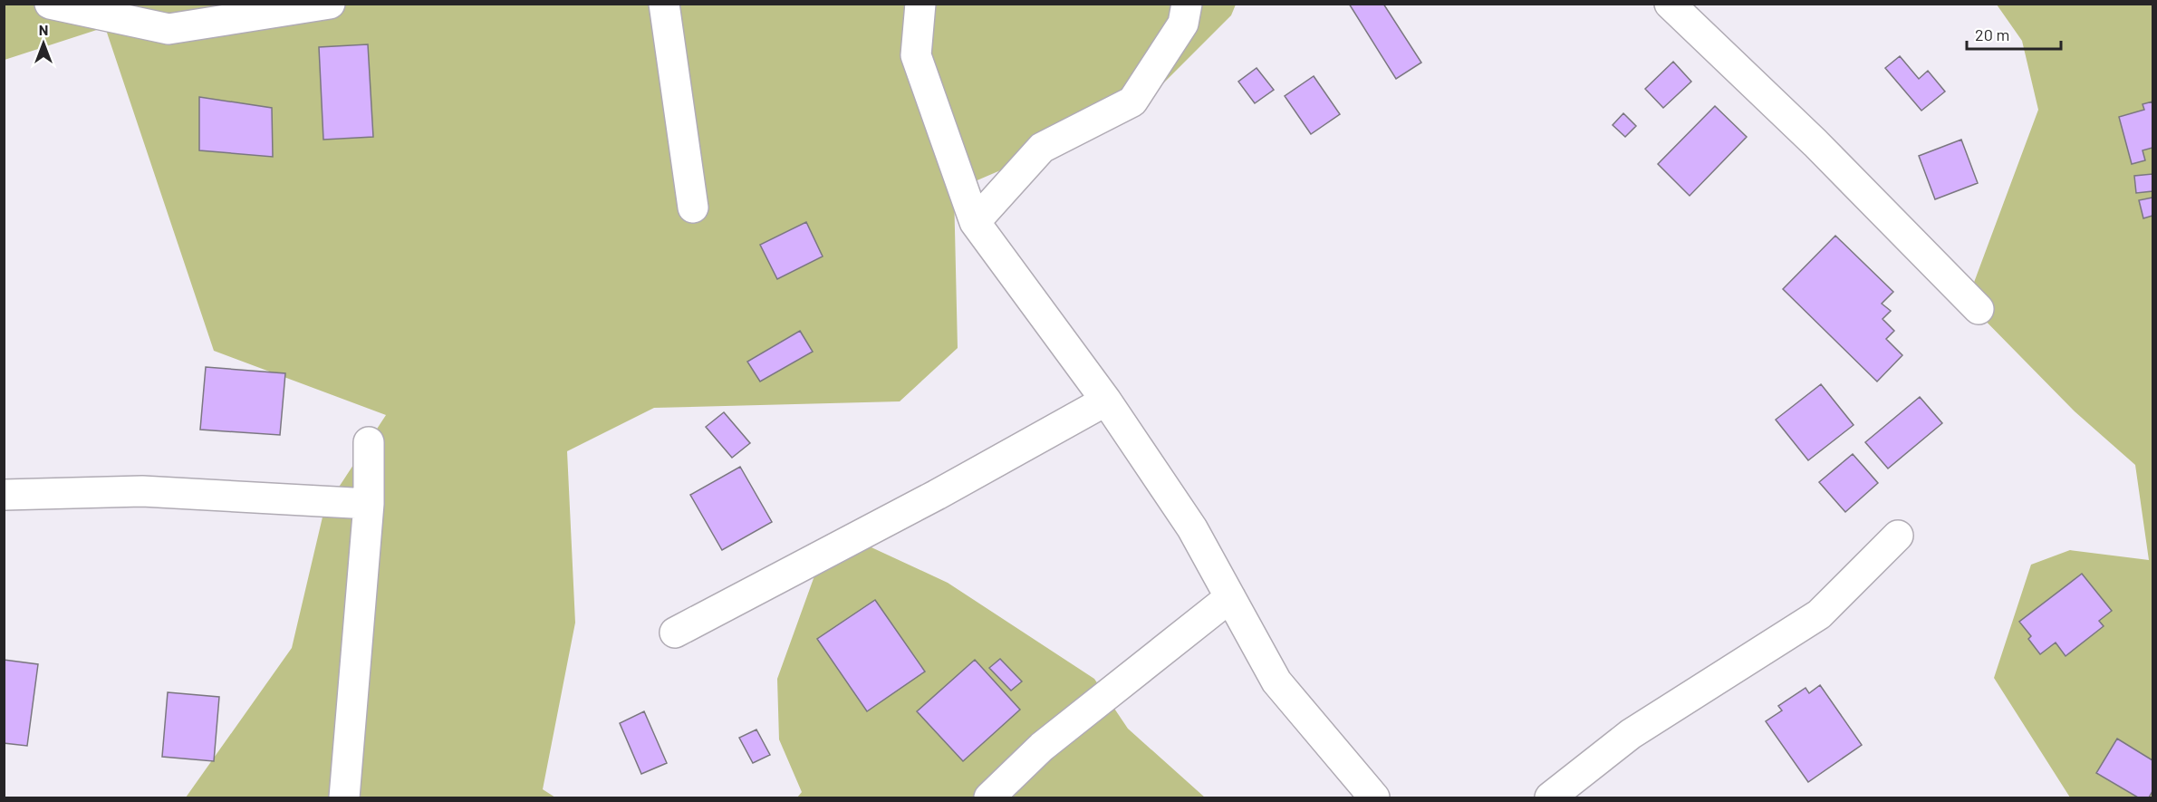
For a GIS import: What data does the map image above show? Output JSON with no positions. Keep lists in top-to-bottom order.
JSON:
{
  "scale_bar": "20 m",
  "north": "top"
}
